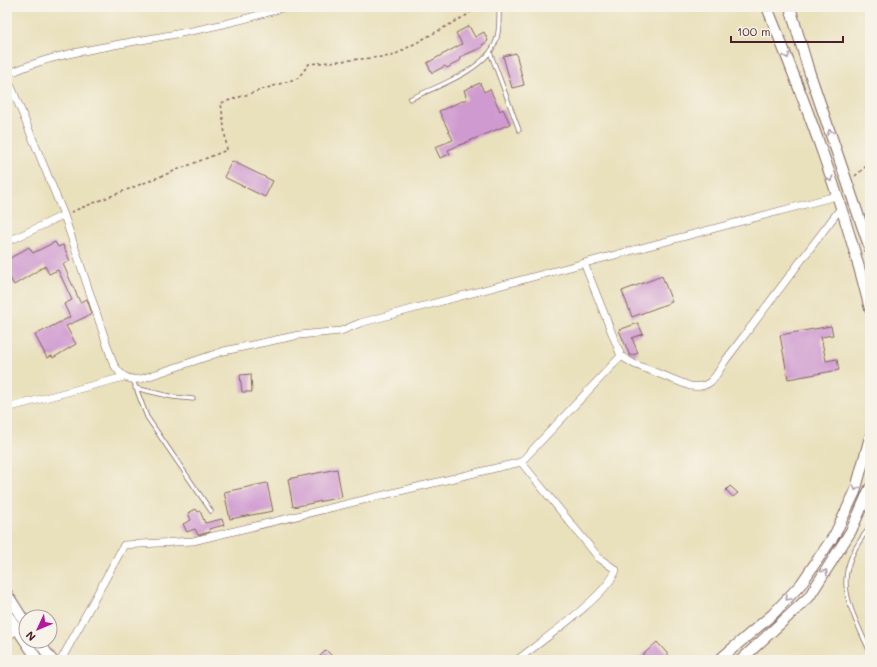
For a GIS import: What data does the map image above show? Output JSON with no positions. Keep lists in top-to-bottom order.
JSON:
{
  "scale_bar": "100 m",
  "north": "bottom left"
}
